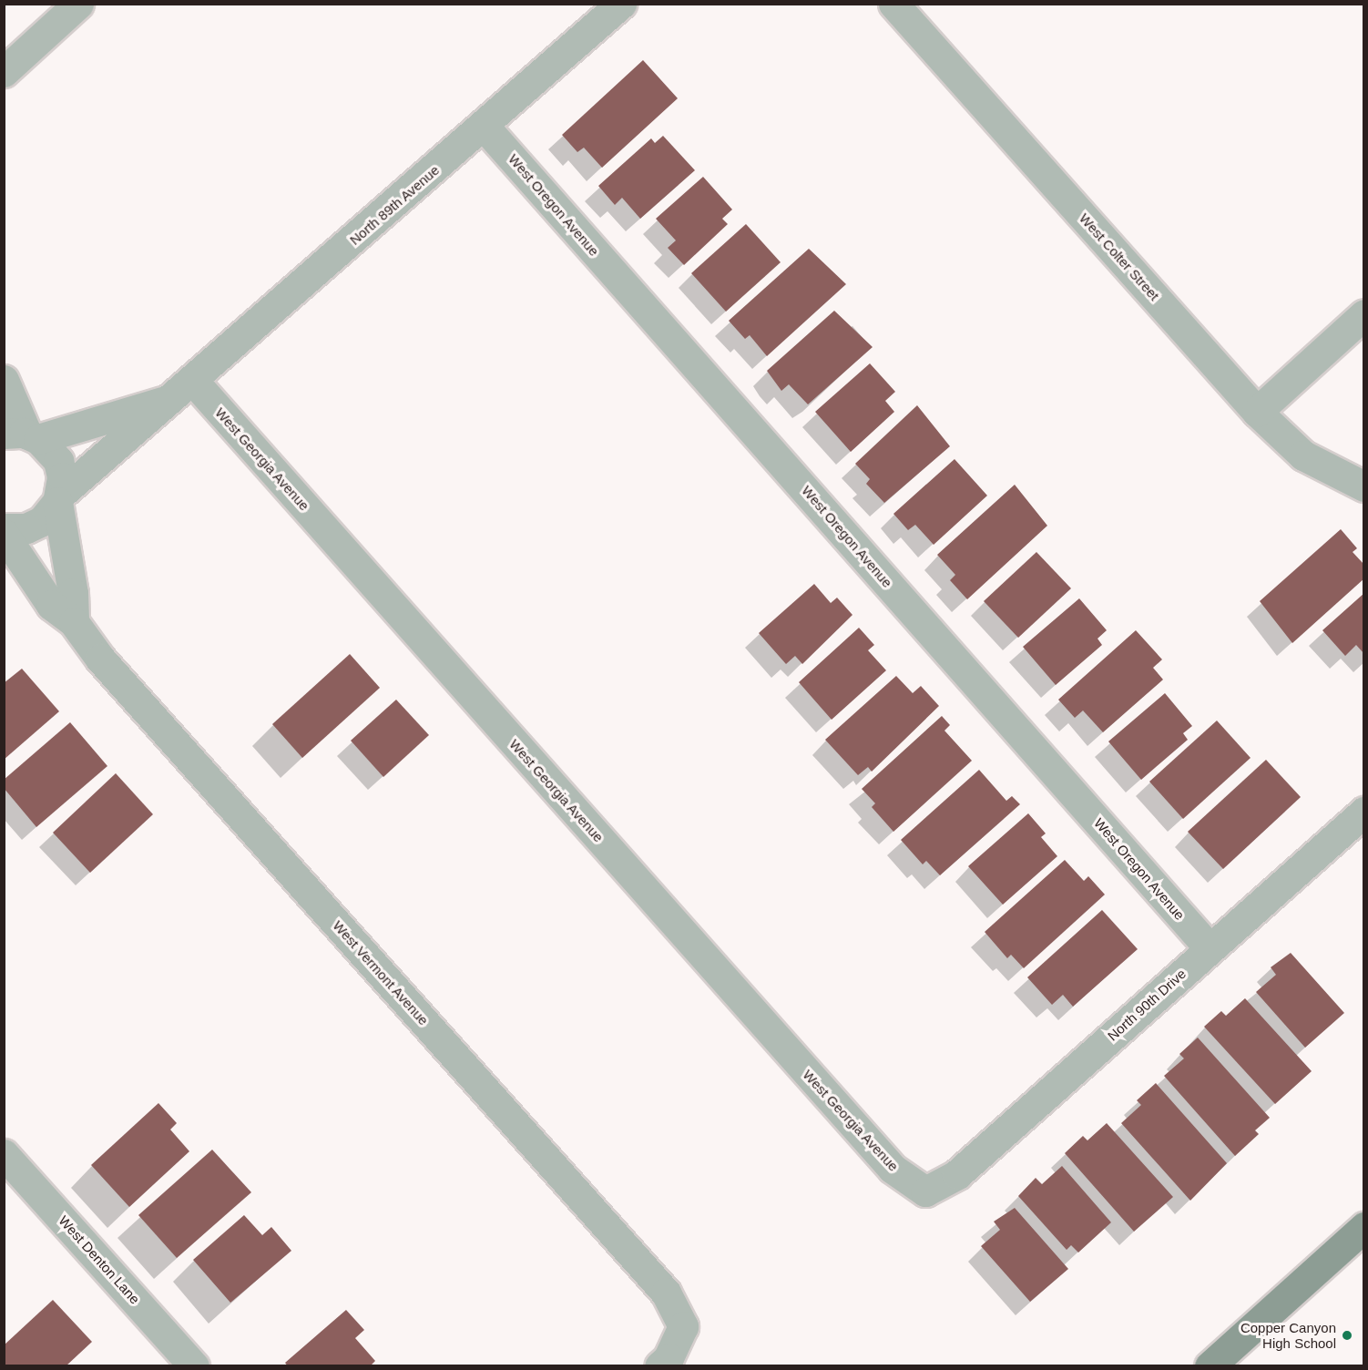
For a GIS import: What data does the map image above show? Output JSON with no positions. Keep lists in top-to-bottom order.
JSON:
{
  "streets": {
    "street": [
      "North 89th Avenue",
      "West Oregon Avenue",
      "West Colter Street",
      "West Georgia Avenue",
      "West Vermont Avenue",
      "North 90th Drive",
      "West Denton Lane"
    ]
  },
  "crossings": [
    ["North 89th Avenue", "West Oregon Avenue"],
    ["North 89th Avenue", "West Georgia Avenue"],
    ["West Oregon Avenue", "North 90th Drive"],
    ["West Georgia Avenue", "North 90th Drive"]
  ],
  "places": ["Copper Canyon High School"]
}
